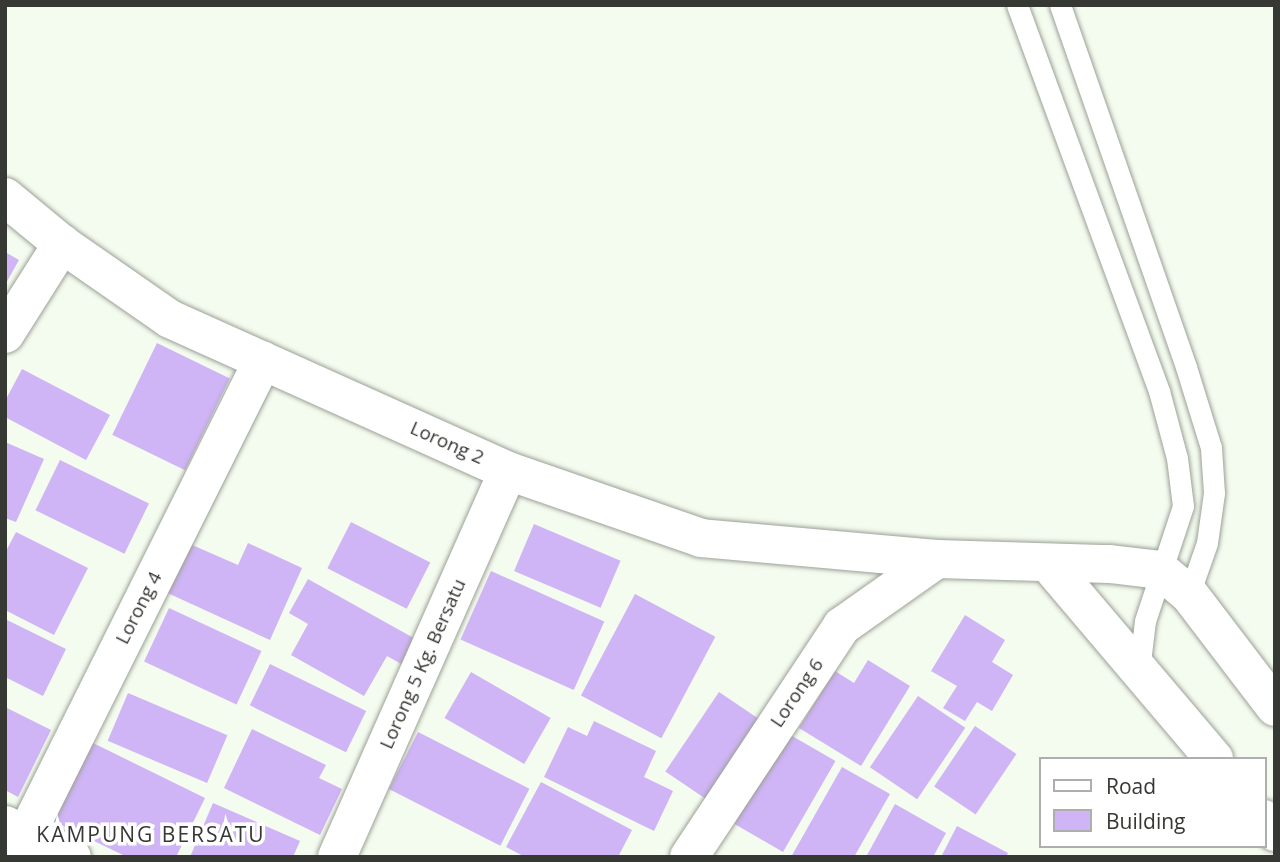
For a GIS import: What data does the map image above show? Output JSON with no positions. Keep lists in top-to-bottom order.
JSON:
{
  "streets": {
    "street": [
      "Lorong 2",
      "Lorong 4",
      "Lorong 5 Kg. Bersatu",
      "Lorong 6"
    ]
  },
  "crossings": [
    ["Lorong 2", "Lorong 4"],
    ["Lorong 2", "Lorong 5 Kg. Bersatu"],
    ["Lorong 2", "Lorong 6"]
  ],
  "districts": ["KAMPUNG BERSATU"],
  "legend": ["Road", "Building"]
}
